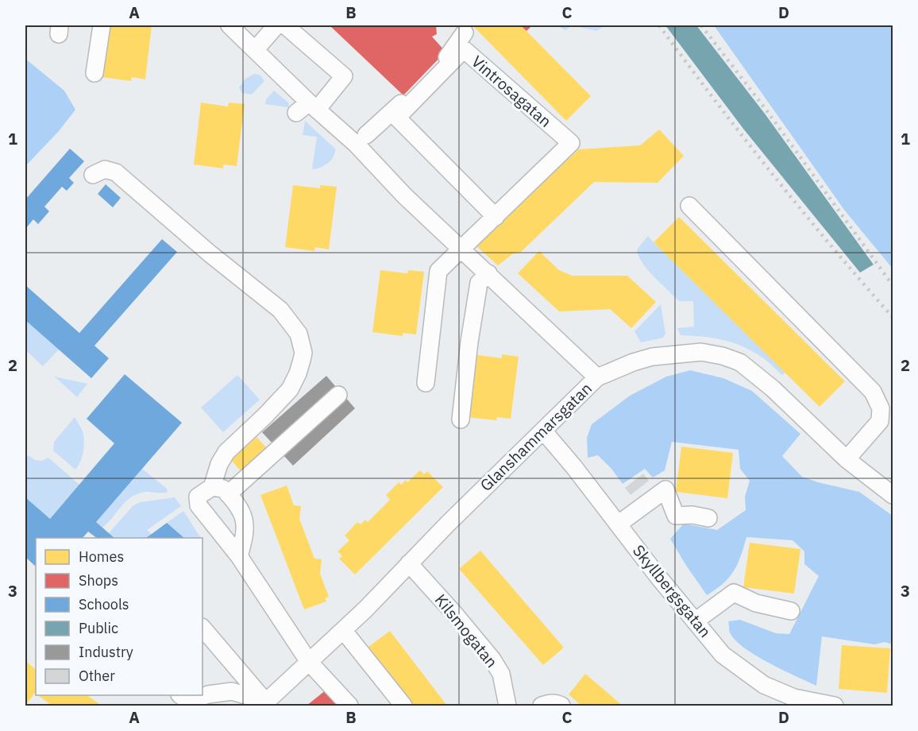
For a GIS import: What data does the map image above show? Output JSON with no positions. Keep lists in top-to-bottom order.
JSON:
{
  "streets": {
    "street": [
      "Vintrosagatan",
      "Glanshammarsgatan",
      "Skyllbergsgatan",
      "Kilsmogatan"
    ]
  },
  "crossings": [
    ["Glanshammarsgatan", "Skyllbergsgatan"],
    ["Glanshammarsgatan", "Kilsmogatan"]
  ],
  "legend": [
    "Homes",
    "Shops",
    "Schools",
    "Public",
    "Industry",
    "Other"
  ],
  "grid": {
    "columns": [
      "A",
      "B",
      "C",
      "D"
    ],
    "rows": ["1", "2", "3"]
  }
}
